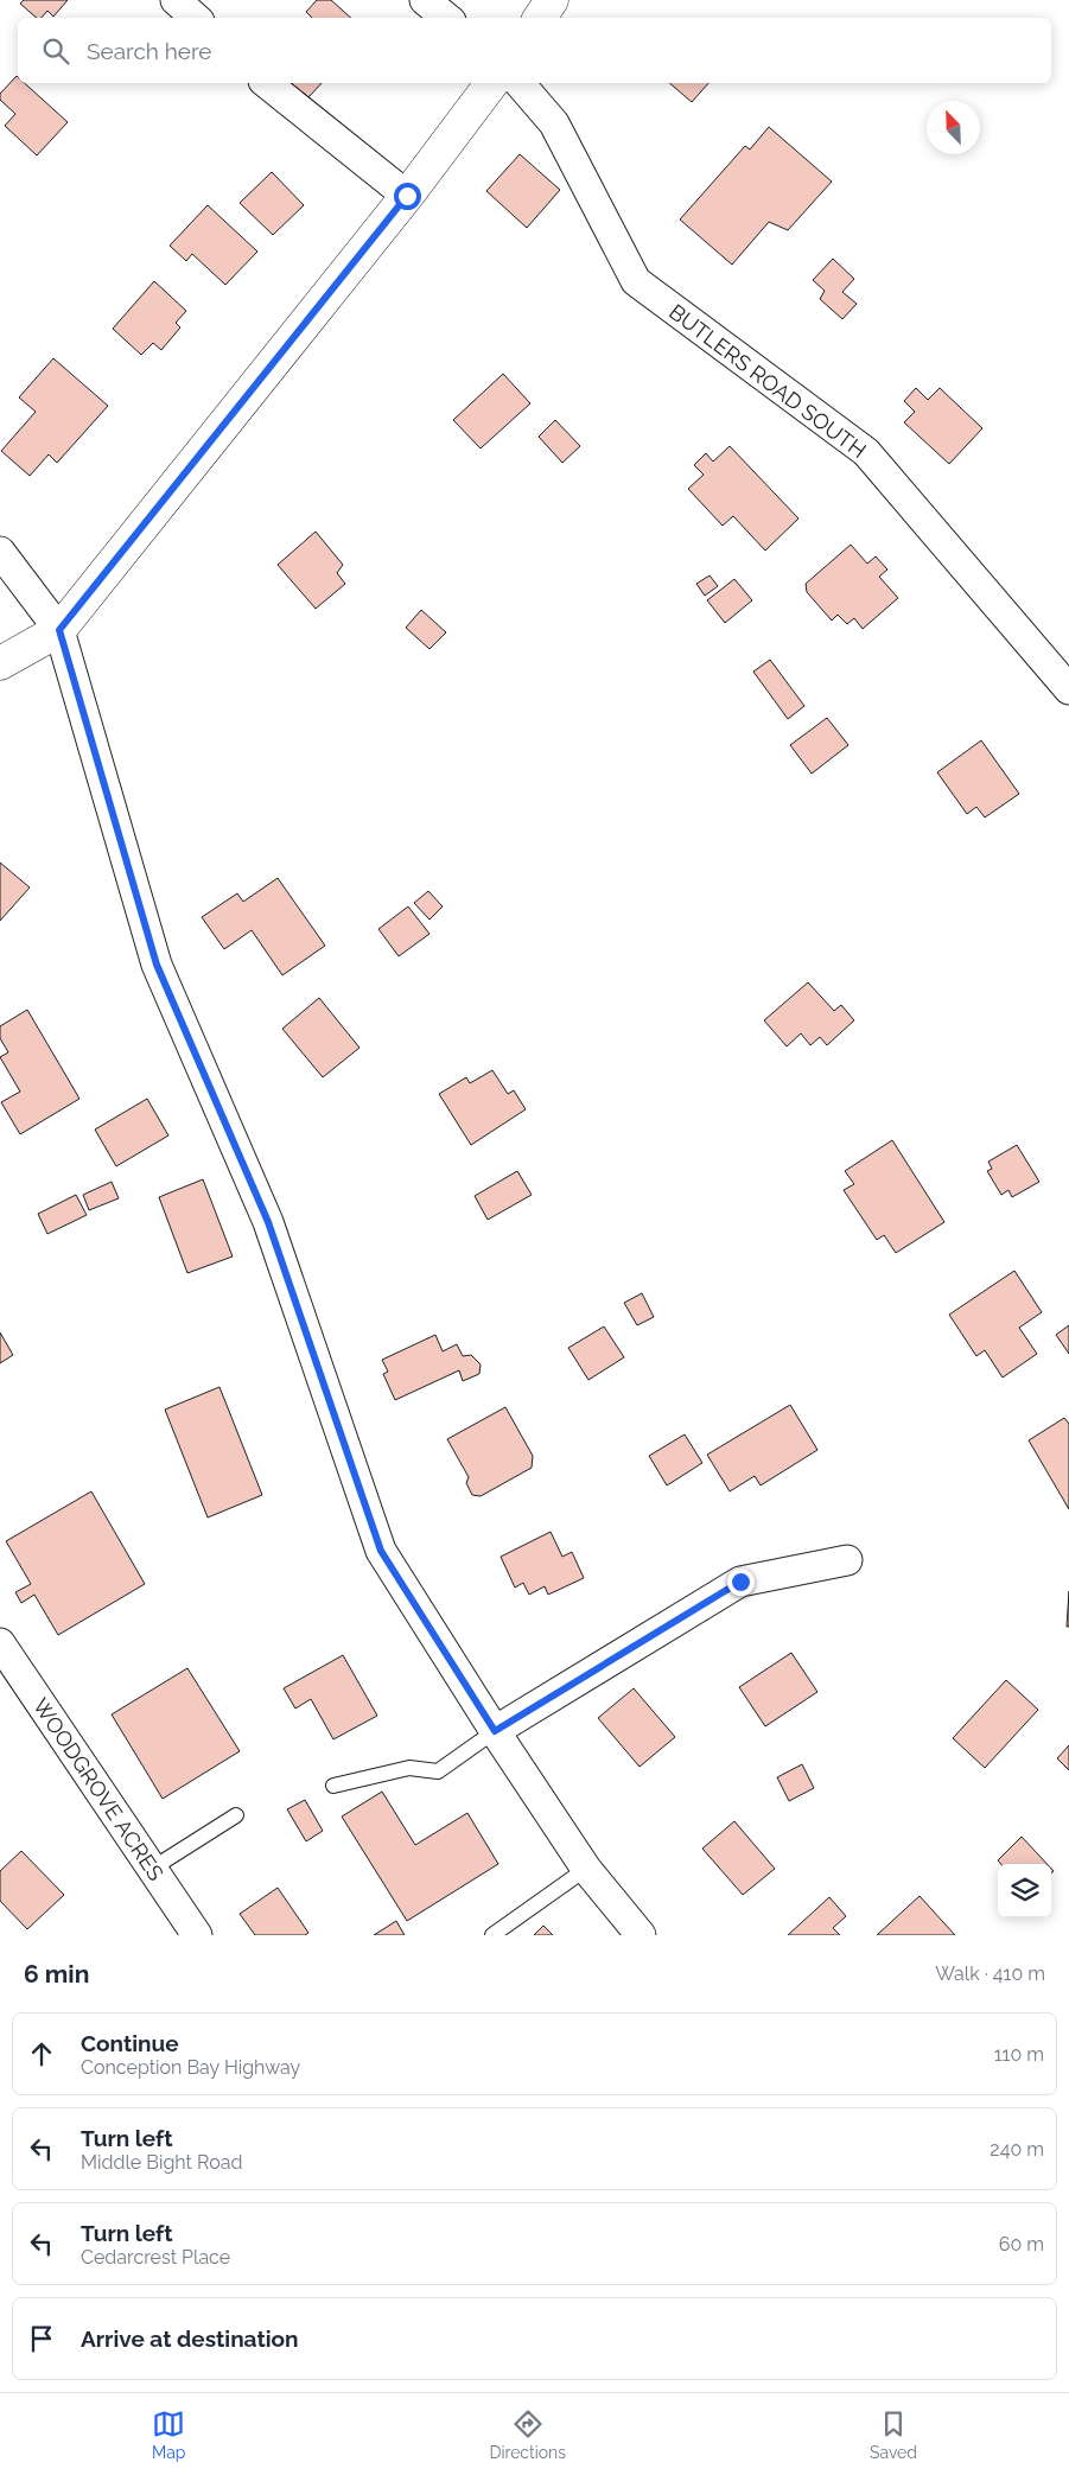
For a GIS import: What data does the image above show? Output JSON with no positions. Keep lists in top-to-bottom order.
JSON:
{
  "streets": {
    "street": ["BUTLERS ROAD SOUTH", "WOODGROVE ACRES"]
  },
  "north": "top left",
  "page": {
    "search": "Search here",
    "heading": ["6 min", "Walk · 410 m"],
    "list": [
      ["Continue", "Conception Bay Highway", "110 m"],
      ["Turn left", "Middle Bight Road", "240 m"],
      ["Turn left", "Cedarcrest Place", "60 m"],
      "Arrive at destination"
    ],
    "nav": ["Map", "Directions", "Saved"]
  }
}
